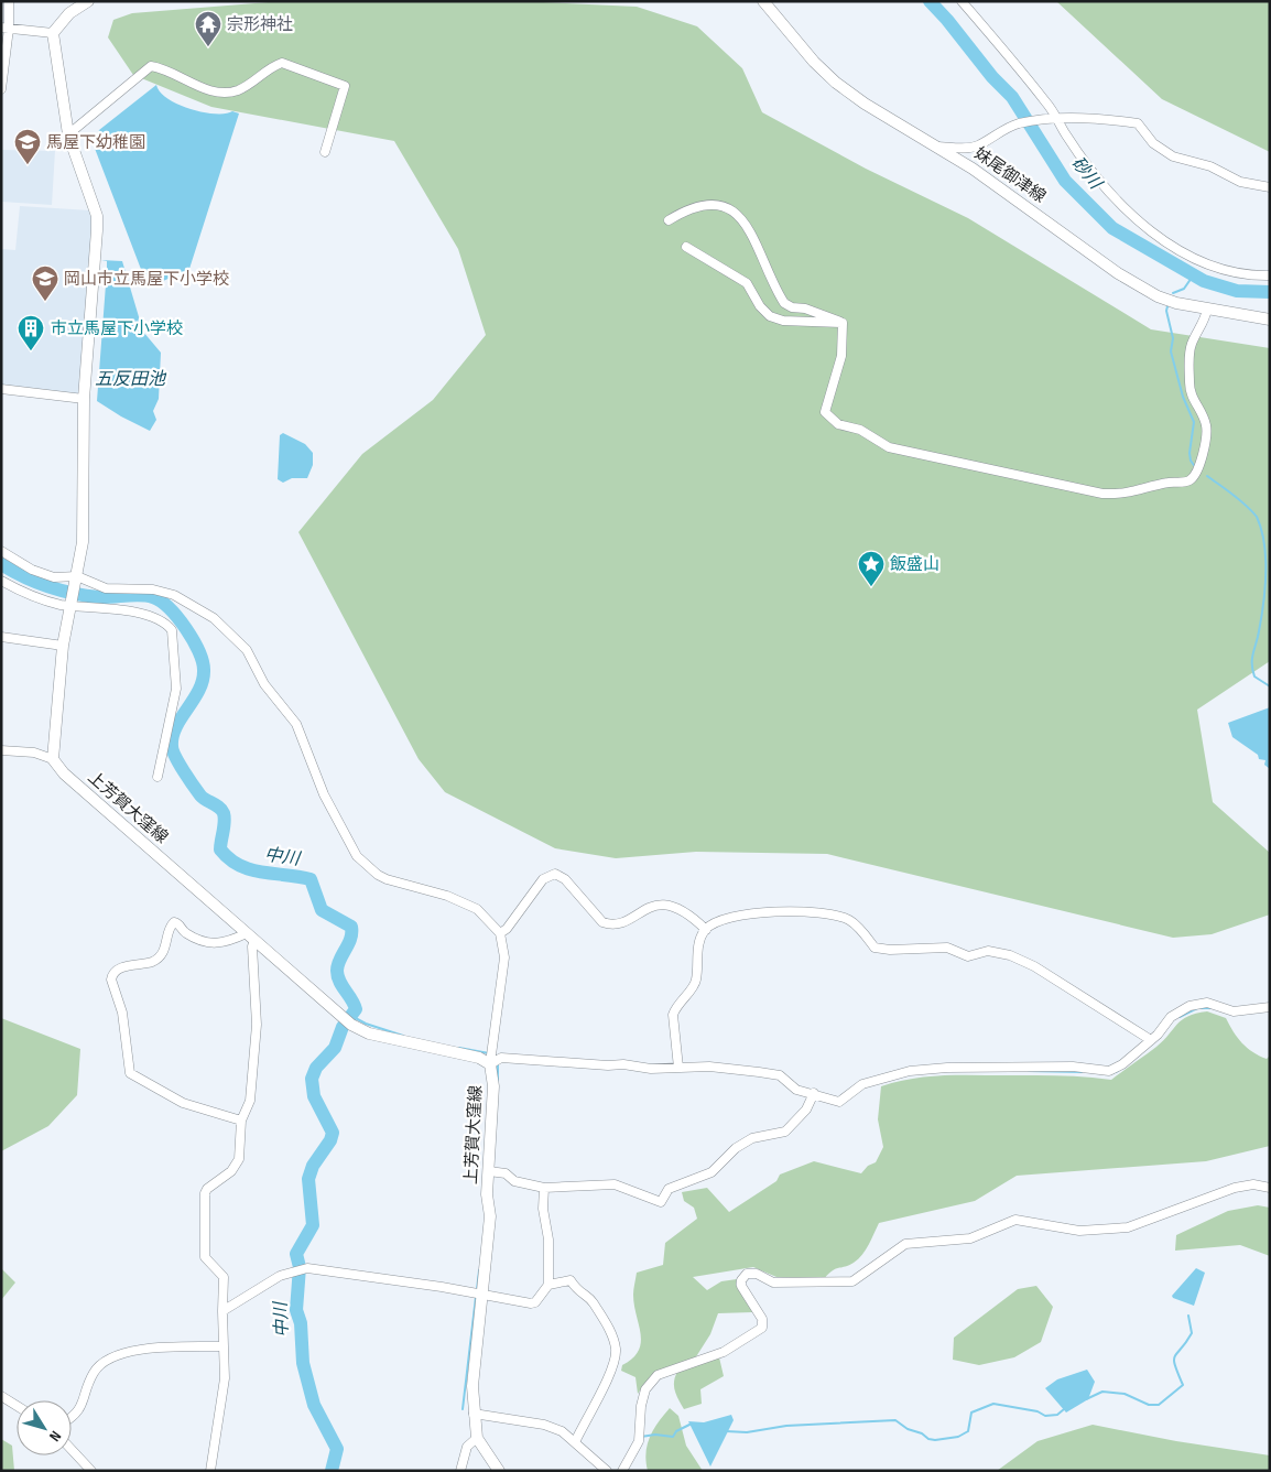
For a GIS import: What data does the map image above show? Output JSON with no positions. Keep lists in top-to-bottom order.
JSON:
{
  "streets": {
    "main road": ["妹尾御津線", "上芳賀大窪線"]
  },
  "water": ["砂川", "五反田池", "中川"],
  "places": {
    "temple": ["宗形神社"],
    "school or university": ["馬屋下幼稚園", "岡山市立馬屋下小学校"],
    "building": ["市立馬屋下小学校"],
    "place": ["飯盛山"]
  },
  "north": "bottom right"
}
